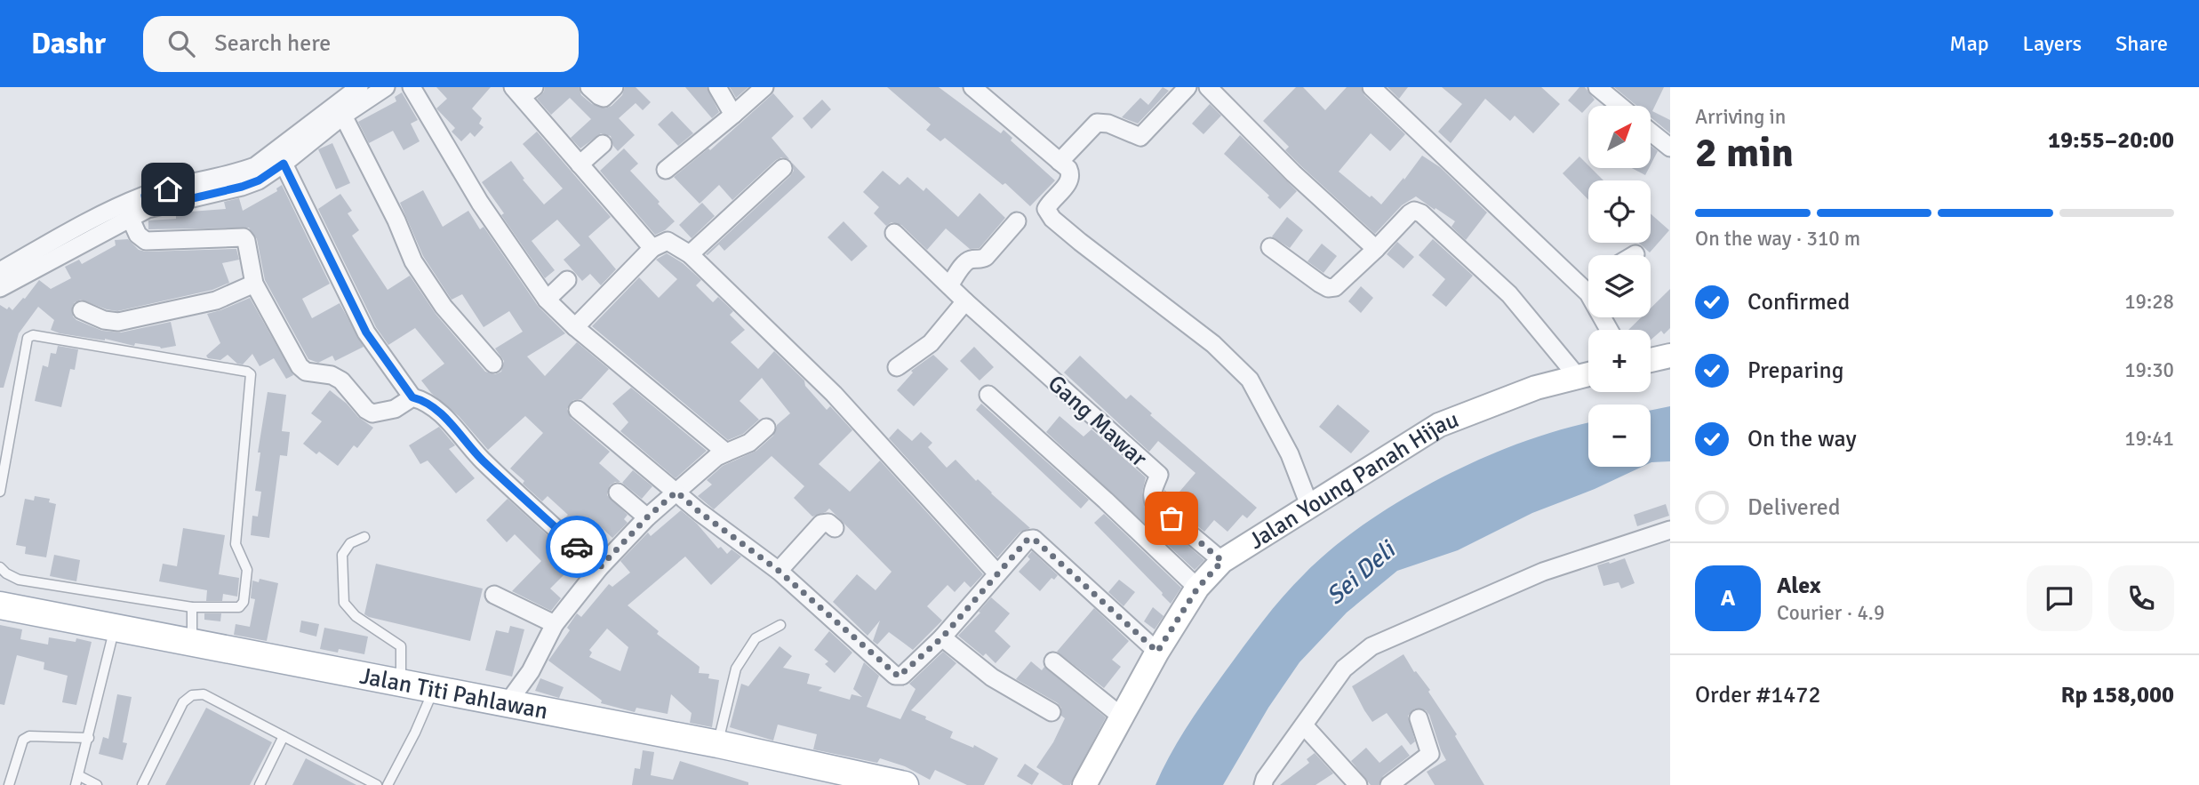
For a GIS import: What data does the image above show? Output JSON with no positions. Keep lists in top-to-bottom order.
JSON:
{
  "streets": {
    "main road": ["Jalan Titi Pahlawan"],
    "street": ["Gang Mawar", "Jalan Young Panah Hijau"]
  },
  "crossings": [
    ["Gang Mawar", "Jalan Young Panah Hijau"]
  ],
  "water": ["Sei Deli"],
  "north": "top right",
  "page": {
    "header": "Dashr",
    "search": "Search here",
    "nav": ["Map", "Layers", "Share"],
    "heading": ["2 min", "Arriving in", "19:55–20:00"],
    "panel": [
      "Alex",
      "Courier · 4.9",
      "Order #1472",
      "Rp 158,000"
    ],
    "map_buttons": ["+", "−"],
    "bar": "On the way · 310 m",
    "list": [
      ["Confirmed", "19:28"],
      ["Preparing", "19:30"],
      ["On the way", "19:41"],
      "Delivered"
    ],
    "round": "A"
  }
}
